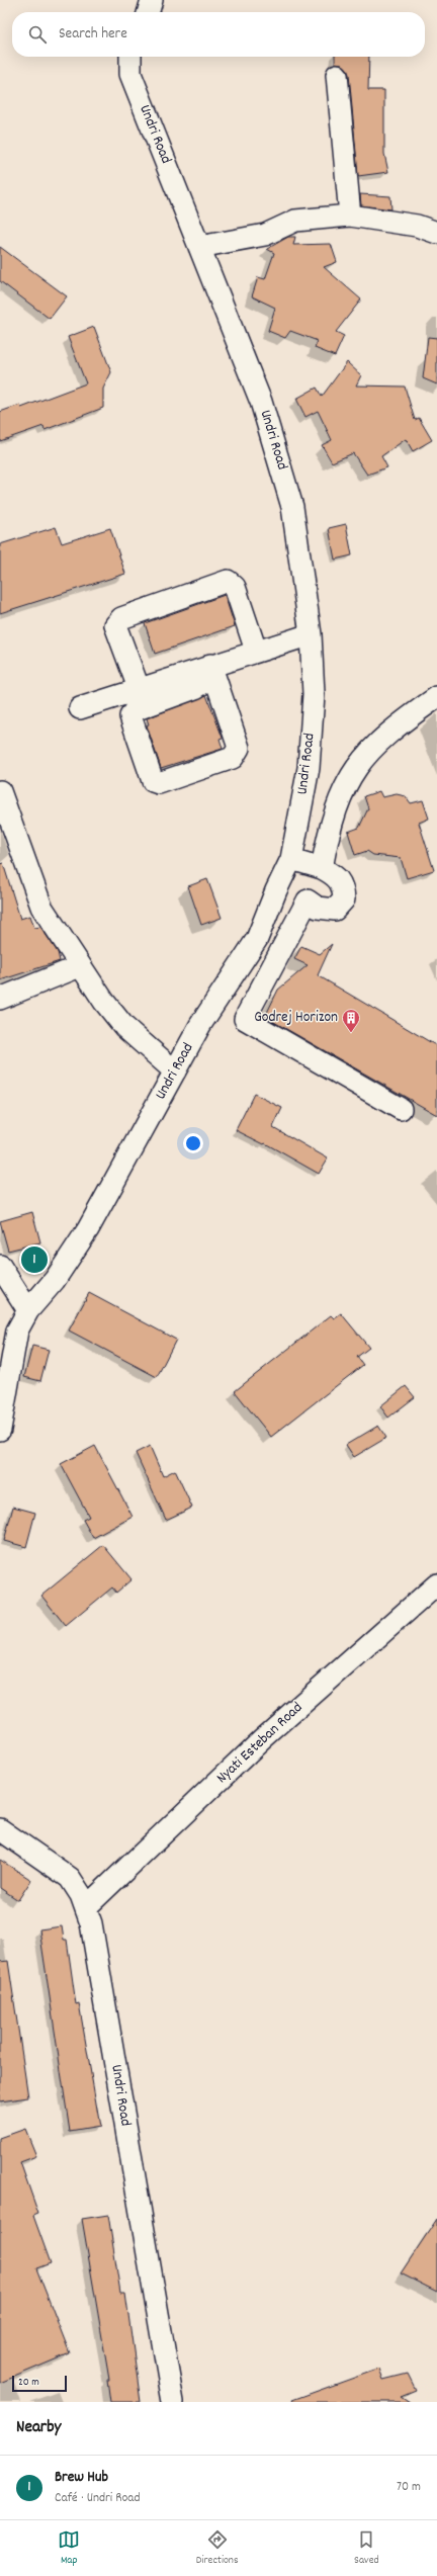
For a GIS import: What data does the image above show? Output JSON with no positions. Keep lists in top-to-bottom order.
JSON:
{
  "streets": {
    "street": ["Undri Road", "Nyati Esteban Road"]
  },
  "crossings": [
    ["Undri Road", "Nyati Esteban Road"]
  ],
  "places": {
    "building": ["Godrej Horizon"]
  },
  "scale_bar": "20 m",
  "page": {
    "search": "Search here",
    "pins": "1",
    "scale": "20 m",
    "heading": "Nearby",
    "list": [
      {
        "mark": "1",
        "name": "Brew Hub",
        "note": "Café · Undri Road",
        "value": "70 m"
      }
    ],
    "nav": ["Map", "Directions", "Saved"]
  }
}
